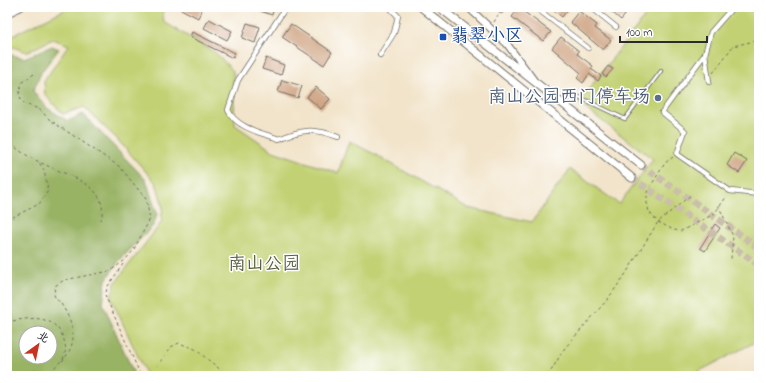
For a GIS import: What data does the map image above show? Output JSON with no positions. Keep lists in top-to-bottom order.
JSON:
{
  "parks": ["南山公园"],
  "places": {
    "transit": ["翡翠小区"],
    "other": ["南山公园西门停车场"]
  },
  "scale_bar": "100 m",
  "north": "top right"
}
